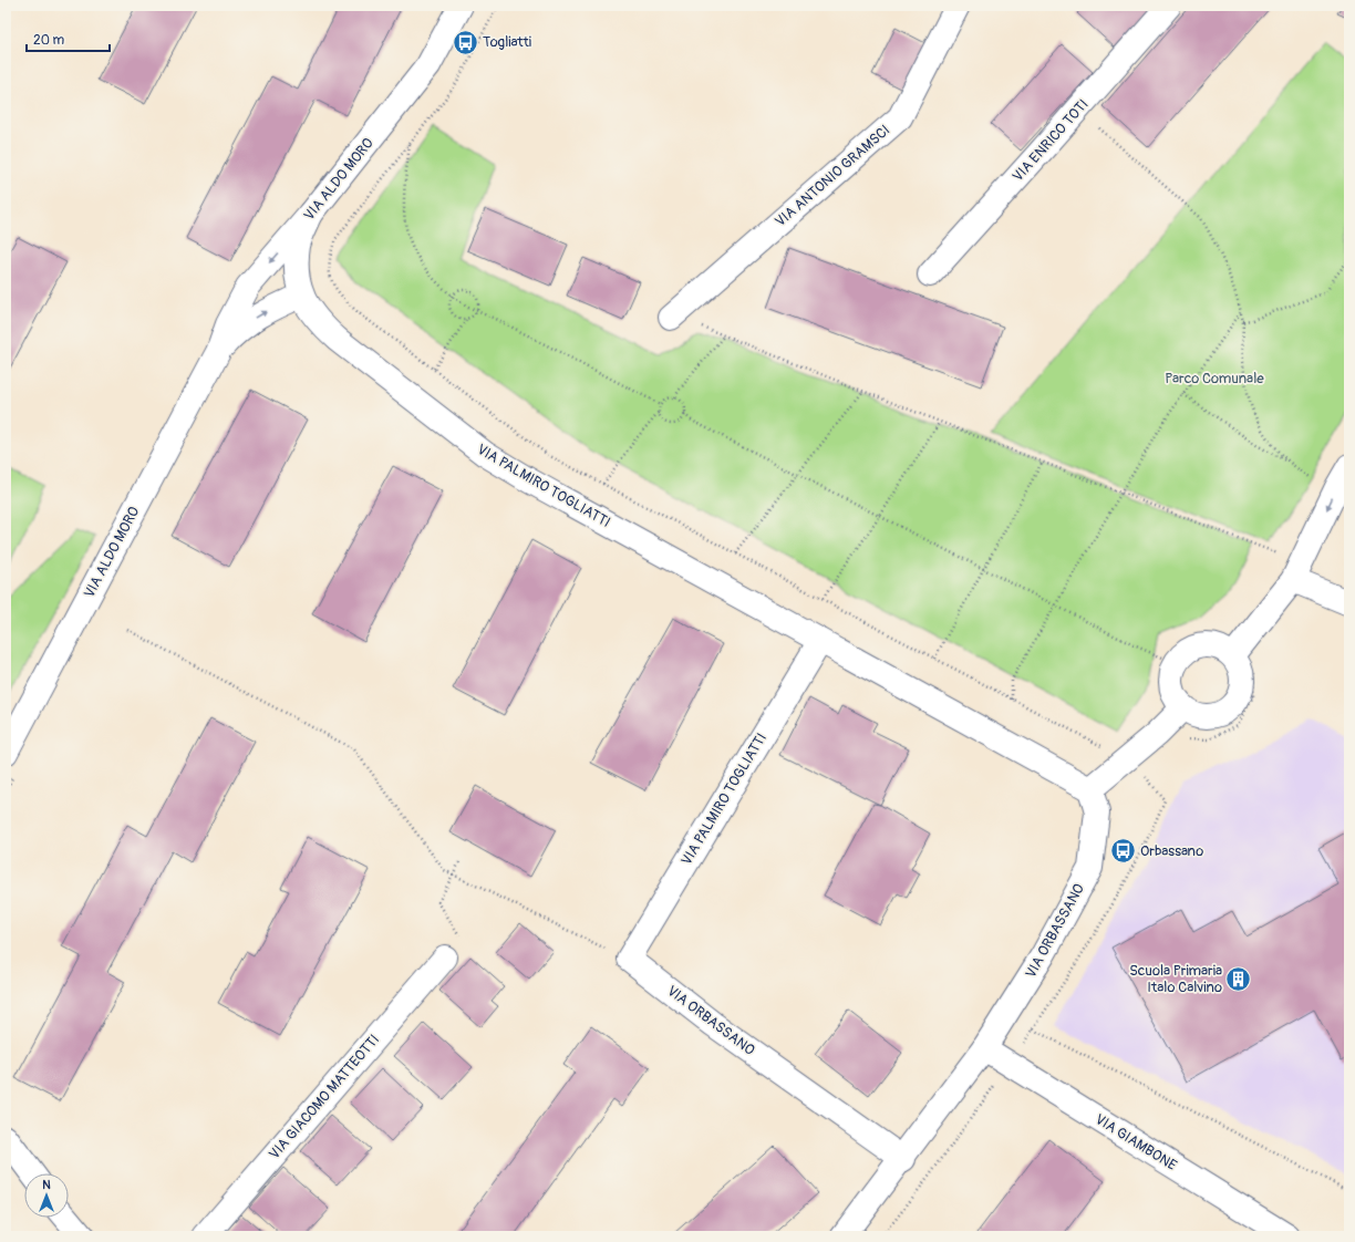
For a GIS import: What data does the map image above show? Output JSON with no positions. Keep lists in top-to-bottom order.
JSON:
{
  "streets": {
    "street": [
      "VIA ENRICO TOTI",
      "VIA ANTONIO GRAMSCI",
      "VIA ALDO MORO",
      "VIA PALMIRO TOGLIATTI",
      "VIA ORBASSANO",
      "VIA GIACOMO MATTEOTTI",
      "VIA GIAMBONE"
    ]
  },
  "crossings": [
    ["VIA ALDO MORO", "VIA PALMIRO TOGLIATTI"],
    ["VIA PALMIRO TOGLIATTI", "VIA ORBASSANO"],
    ["VIA ORBASSANO", "VIA GIAMBONE"]
  ],
  "parks": ["Parco Comunale"],
  "places": {
    "bus stop": ["Togliatti", "Orbassano"],
    "building": ["Scuola Primaria Italo Calvino"]
  },
  "scale_bar": "20 m",
  "north": "top"
}
